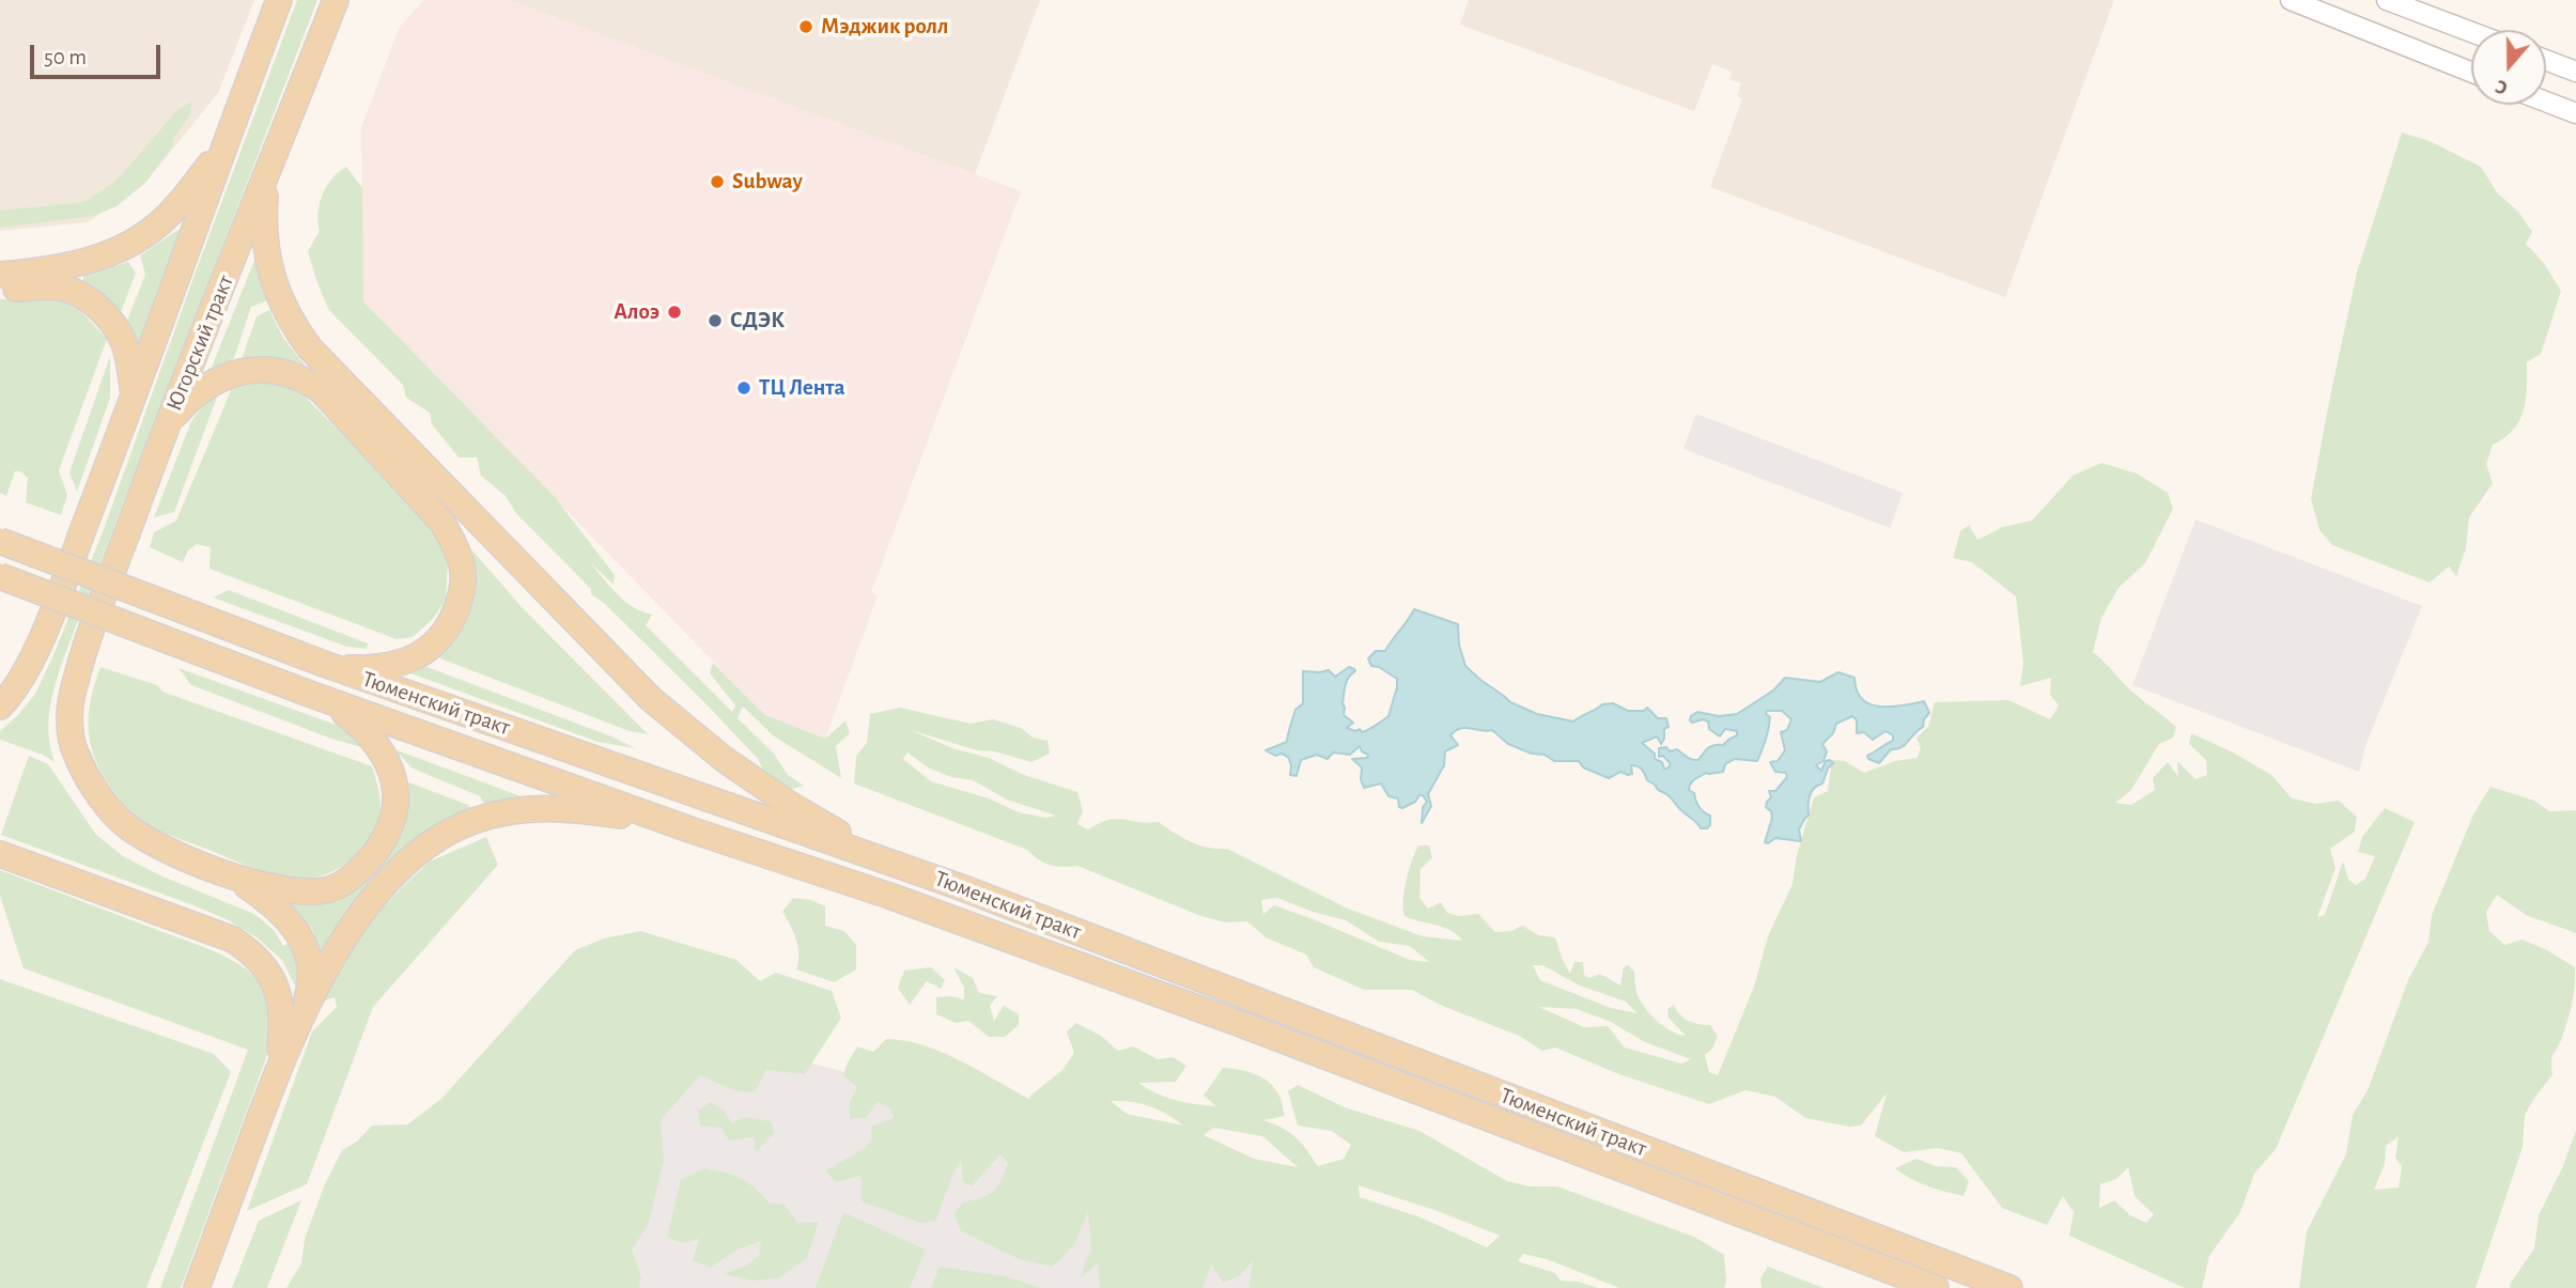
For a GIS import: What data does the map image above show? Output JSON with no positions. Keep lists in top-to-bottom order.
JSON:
{
  "streets": {
    "main road": ["Югорский тракт", "Тюменский тракт"]
  },
  "places": [
    "Мэджик ролл",
    "Subway",
    "Алоэ",
    "СДЭК",
    "ТЦ Лента"
  ],
  "scale_bar": "50 m",
  "north": "bottom"
}
